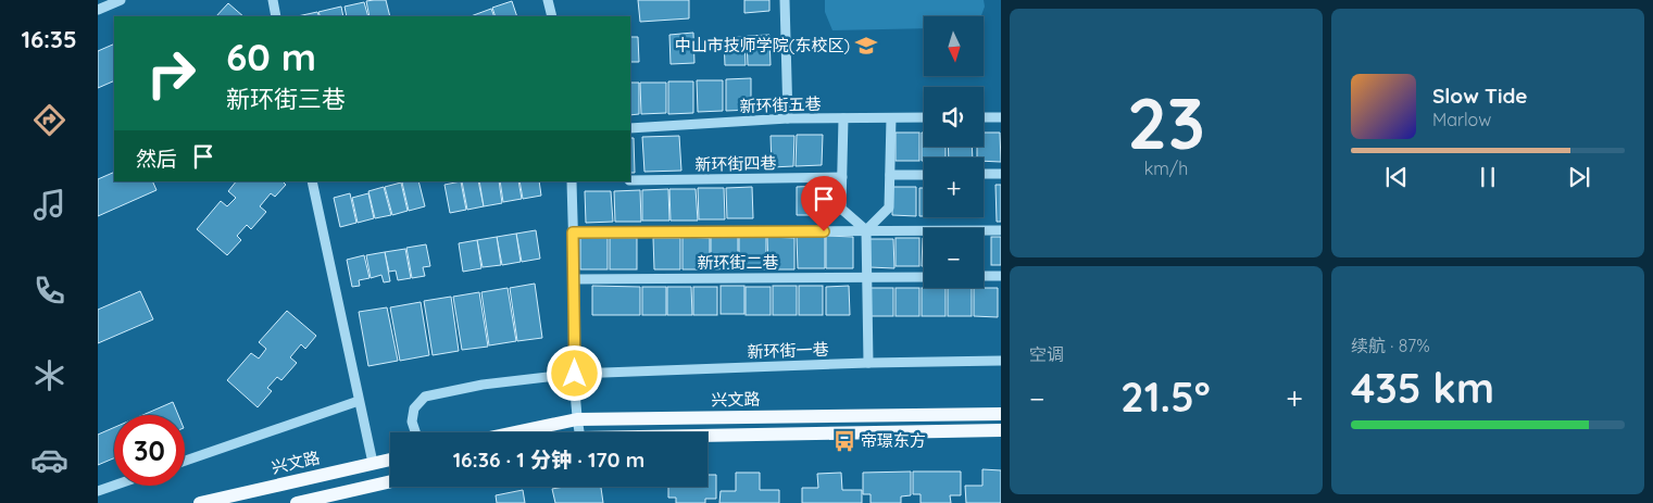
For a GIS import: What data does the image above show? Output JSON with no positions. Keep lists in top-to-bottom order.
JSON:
{
  "streets": {
    "main road": ["兴文路"],
    "street": [
      "新环街五巷",
      "新环街四巷",
      "新环街二巷",
      "新环街一巷"
    ]
  },
  "places": {
    "school or university": ["中山市技师学院(东校区)"],
    "bus stop": ["帝璟东方"]
  },
  "north": "bottom",
  "page": {
    "tabs": "16:35",
    "tile": [
      ["23", "km/h"],
      "空调",
      ["续航 · 87%", "435 km"]
    ],
    "map_buttons": ["+", "−"],
    "turn": ["60 m", "新环街三巷"],
    "song": ["Slow Tide", "Marlow"],
    "then": "然后",
    "heat": ["−", "21.5°", "+"],
    "limit": "30",
    "trip": "16:36 · 1 分钟 · 170 m"
  }
}
